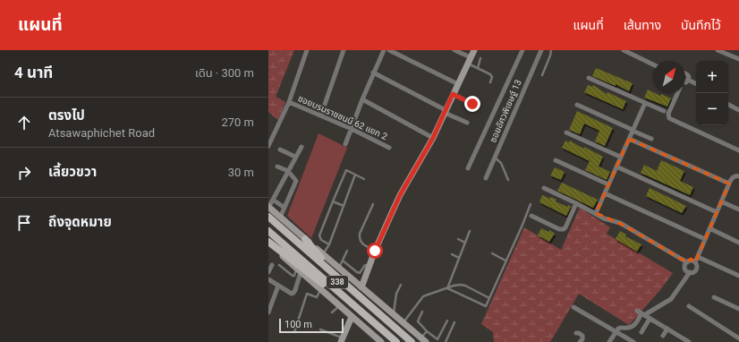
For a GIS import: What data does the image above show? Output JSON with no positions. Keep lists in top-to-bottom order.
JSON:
{
  "streets": {
    "main road": ["338"],
    "street": ["ซอยอัศวพิเชษฐ์ 13", "ซอยบรมราชชนนี 62 แยก 2"]
  },
  "scale_bar": "100 m",
  "north": "top right",
  "page": {
    "header": "แผนที่",
    "nav": ["แผนที่", "เส้นทาง", "บันทึกไว้"],
    "heading": ["4 นาที", "เดิน · 300 m"],
    "map_buttons": ["+", "−"],
    "list": [
      ["ตรงไป", "Atsawaphichet Road", "270 m"],
      ["เลี้ยวขวา", "30 m"],
      "ถึงจุดหมาย"
    ],
    "scale": "100 m"
  }
}
